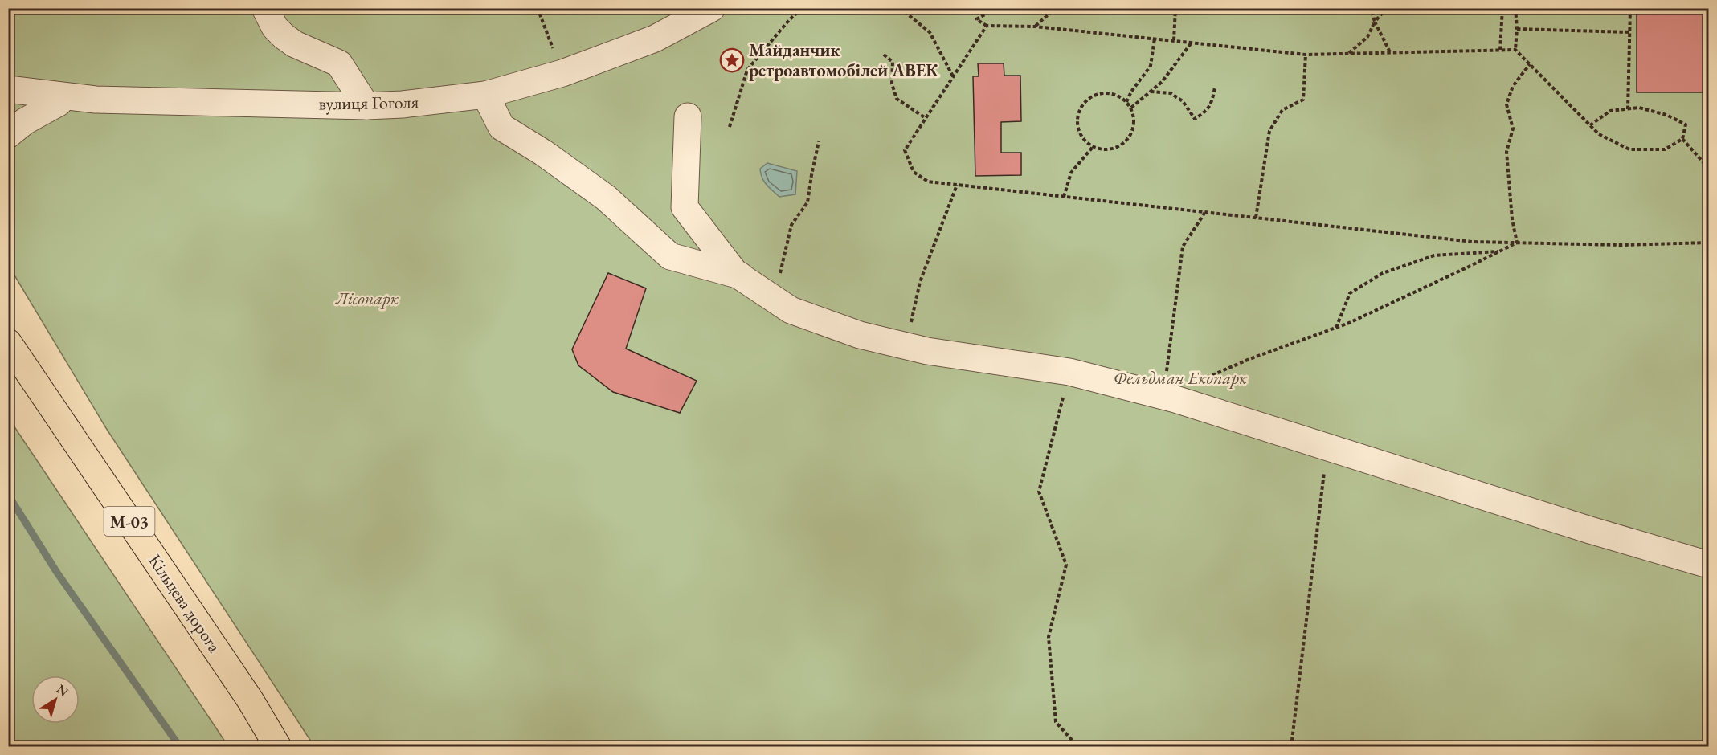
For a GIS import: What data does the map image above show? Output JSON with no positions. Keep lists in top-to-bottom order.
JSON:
{
  "streets": {
    "highway": ["М-03", "Кільцева дорога"],
    "street": ["вулиця Гоголя"]
  },
  "parks": ["Лісопарк", "Фельдман Екопарк"],
  "places": {
    "place": ["Майданчик ретроавтомобілей АВЕК"]
  },
  "north": "top right"
}
